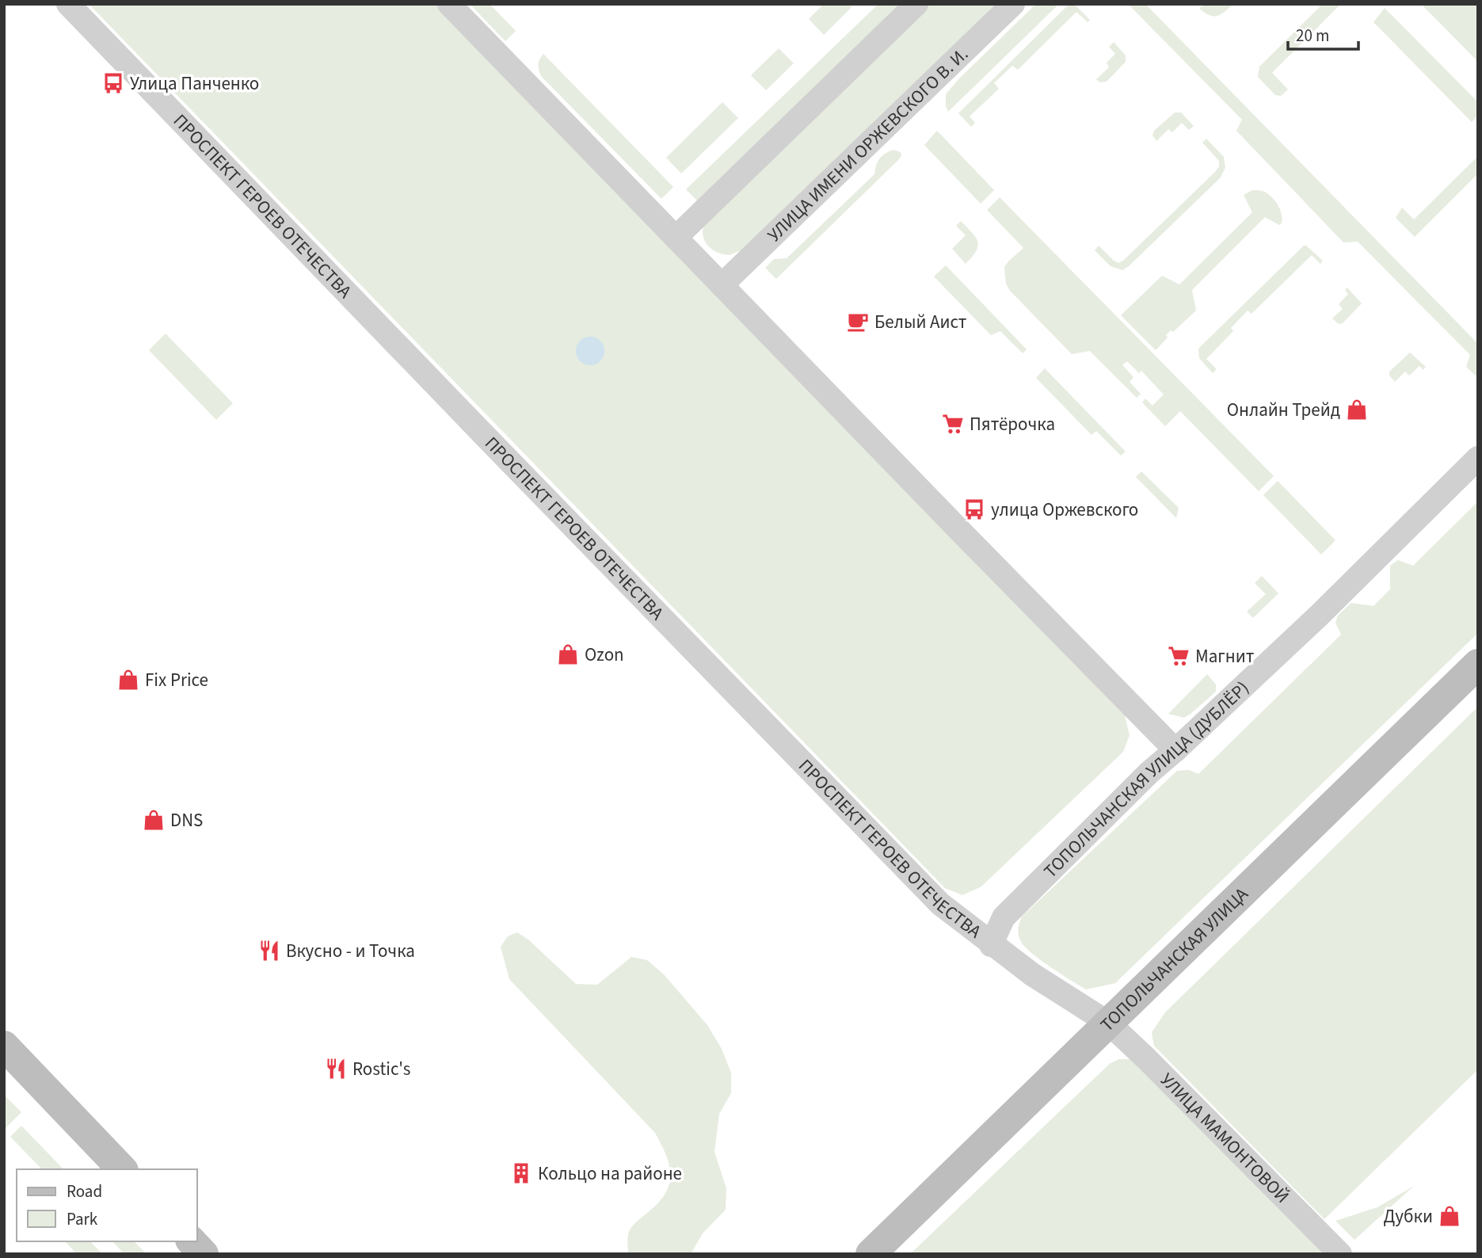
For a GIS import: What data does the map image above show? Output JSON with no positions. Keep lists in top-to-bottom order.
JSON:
{
  "streets": {
    "main road": ["ТОПОЛЬЧАНСКАЯ УЛИЦА"],
    "street": [
      "УЛИЦА ИМЕНИ ОРЖЕВСКОГО В. И.",
      "ПРОСПЕКТ ГЕРОЕВ ОТЕЧЕСТВА",
      "ТОПОЛЬЧАНСКАЯ УЛИЦА (ДУБЛЁР)",
      "УЛИЦА МАМОНТОВОЙ"
    ]
  },
  "crossings": [
    ["ПРОСПЕКТ ГЕРОЕВ ОТЕЧЕСТВА", "ТОПОЛЬЧАНСКАЯ УЛИЦА (ДУБЛЁР)"],
    ["ПРОСПЕКТ ГЕРОЕВ ОТЕЧЕСТВА", "ТОПОЛЬЧАНСКАЯ УЛИЦА"],
    ["ПРОСПЕКТ ГЕРОЕВ ОТЕЧЕСТВА", "УЛИЦА МАМОНТОВОЙ"],
    ["ТОПОЛЬЧАНСКАЯ УЛИЦА", "УЛИЦА МАМОНТОВОЙ"]
  ],
  "places": {
    "bus stop": ["Улица Панченко", "улица Оржевского"],
    "cafe": ["Белый Аист"],
    "shop": [
      "Онлайн Трейд",
      "Ozon",
      "Fix Price",
      "DNS",
      "Дубки"
    ],
    "supermarket": ["Пятёрочка", "Магнит"],
    "restaurant": ["Вкусно - и Точка", "Rostic's"],
    "building": ["Кольцо на районе"]
  },
  "legend": ["Road", "Park"],
  "scale_bar": "20 m"
}
